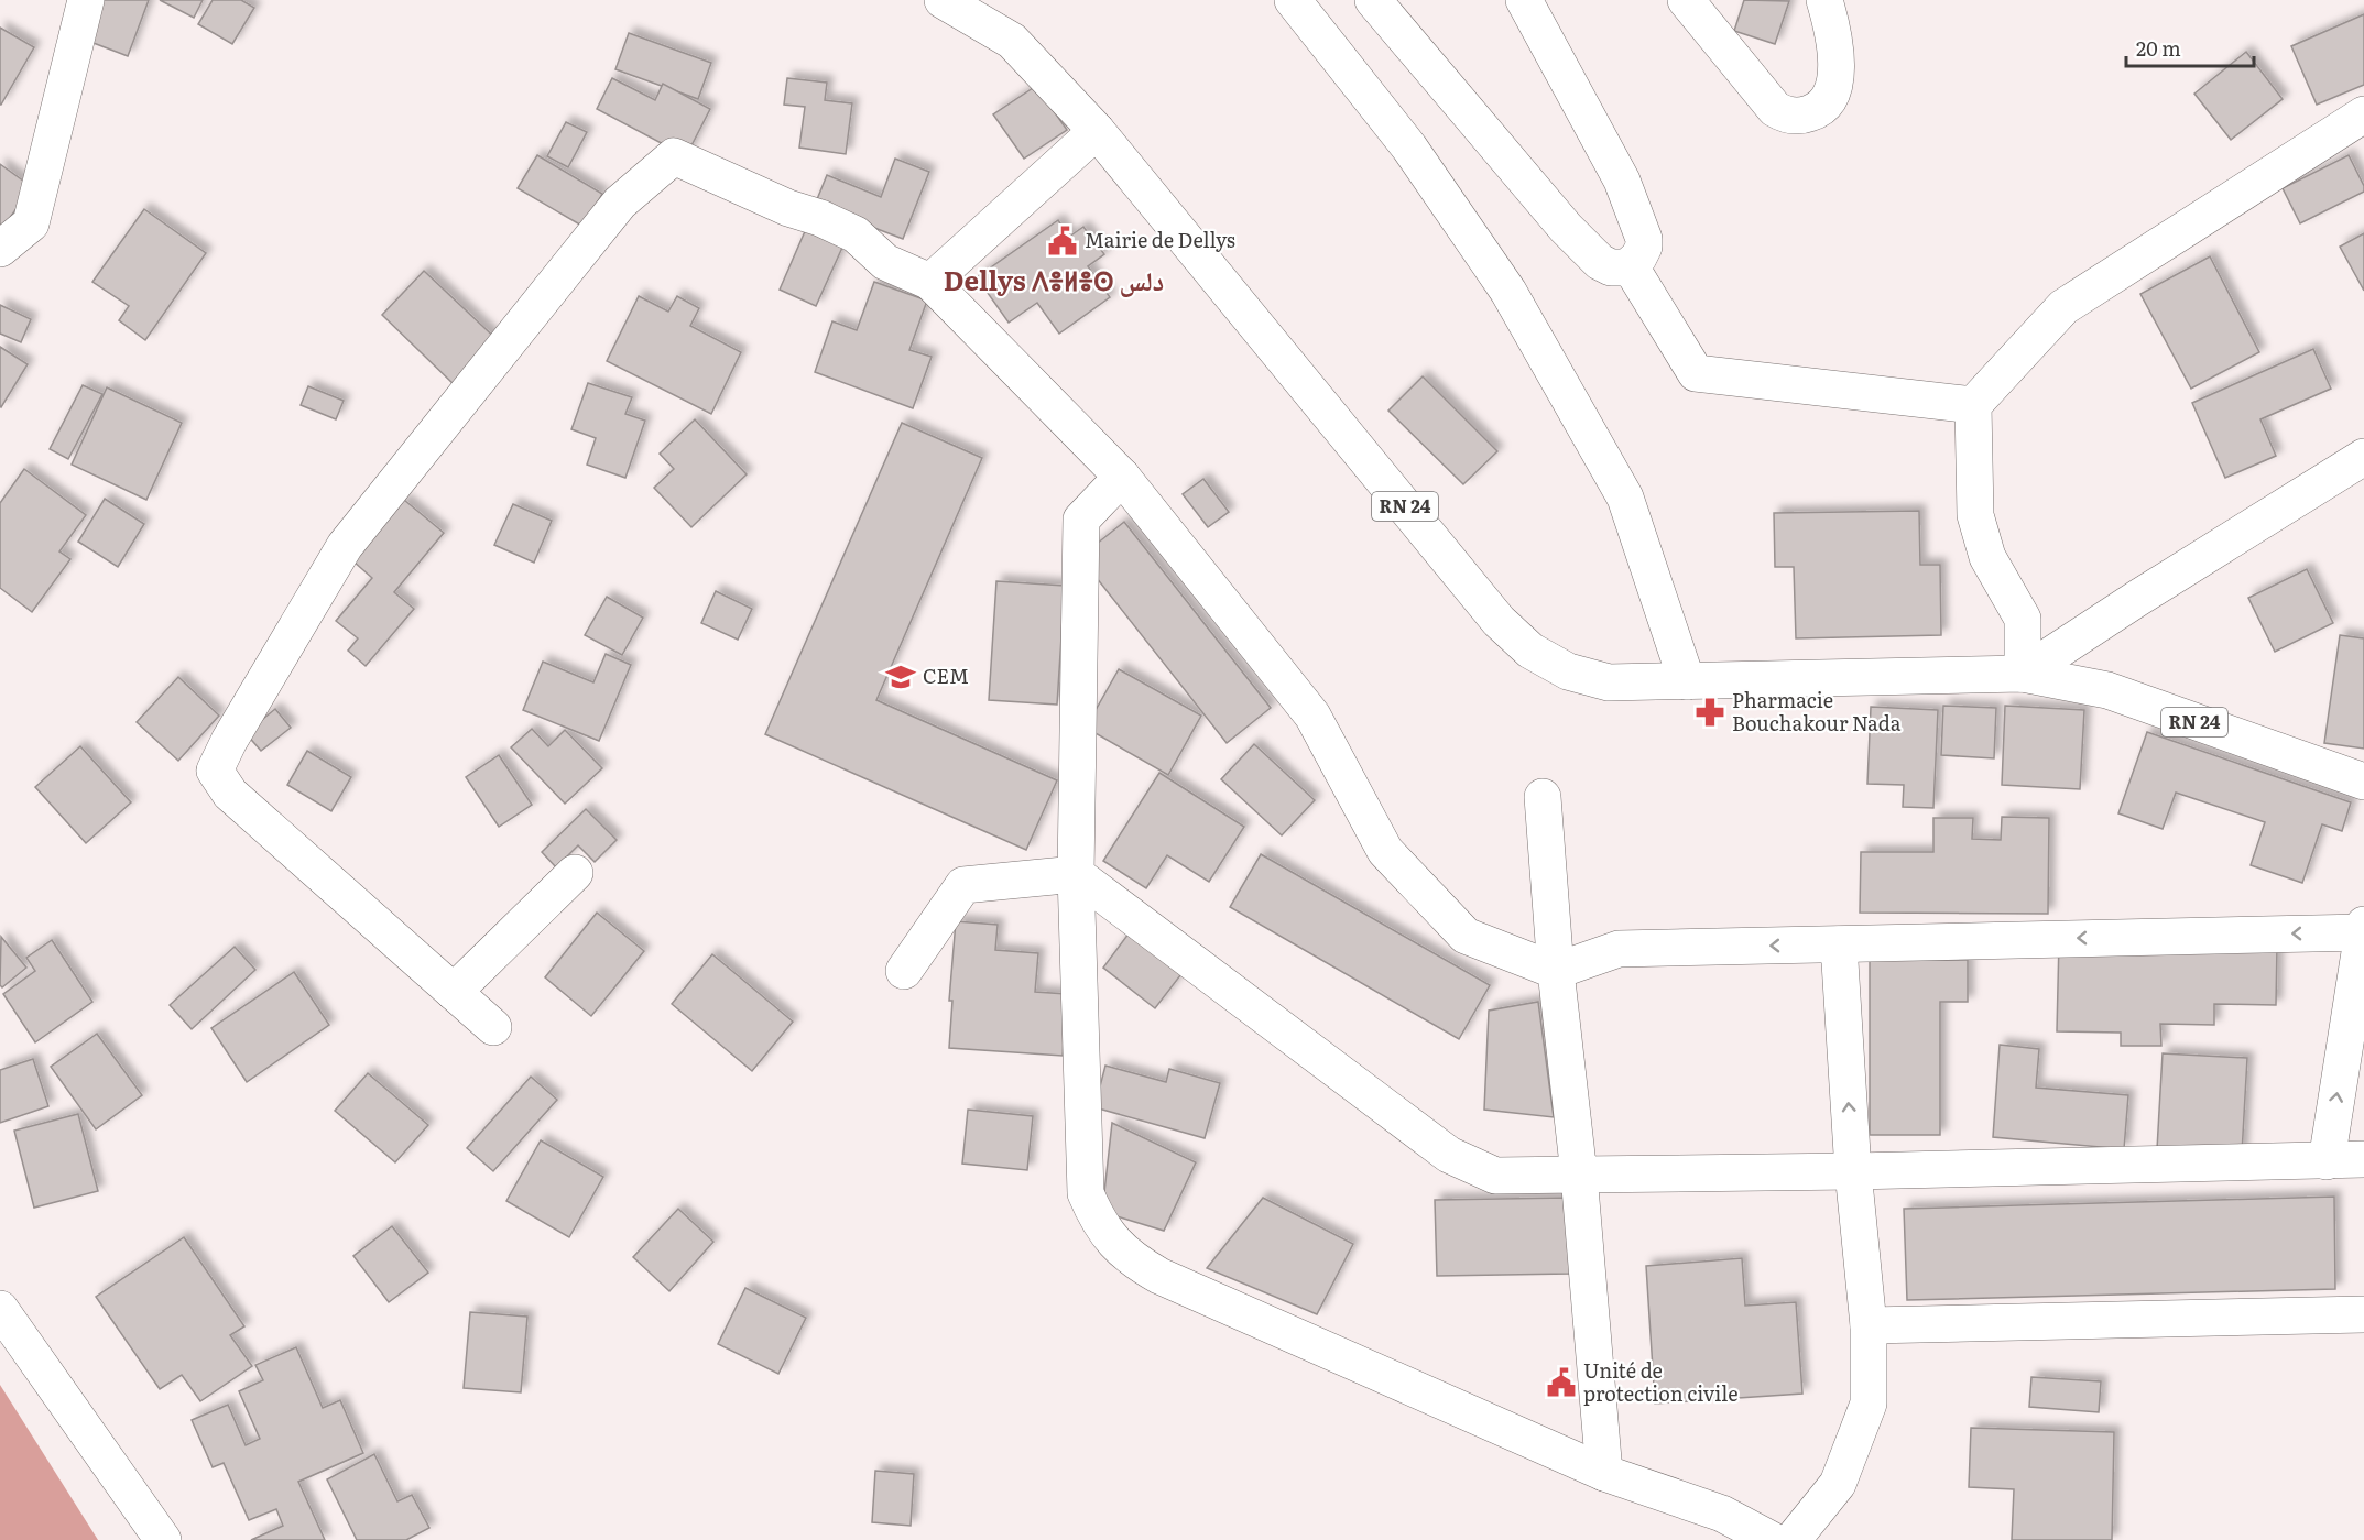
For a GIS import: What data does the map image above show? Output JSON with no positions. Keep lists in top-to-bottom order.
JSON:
{
  "streets": {
    "street": ["RN 24"]
  },
  "districts": ["Dellys ⴷⴻⵍⴻⵙ دلس"],
  "places": {
    "public building": ["Mairie de Dellys", "Unité de protection civile"],
    "school or university": ["CEM"],
    "pharmacy": ["Pharmacie Bouchakour Nada"]
  },
  "scale_bar": "20 m"
}
